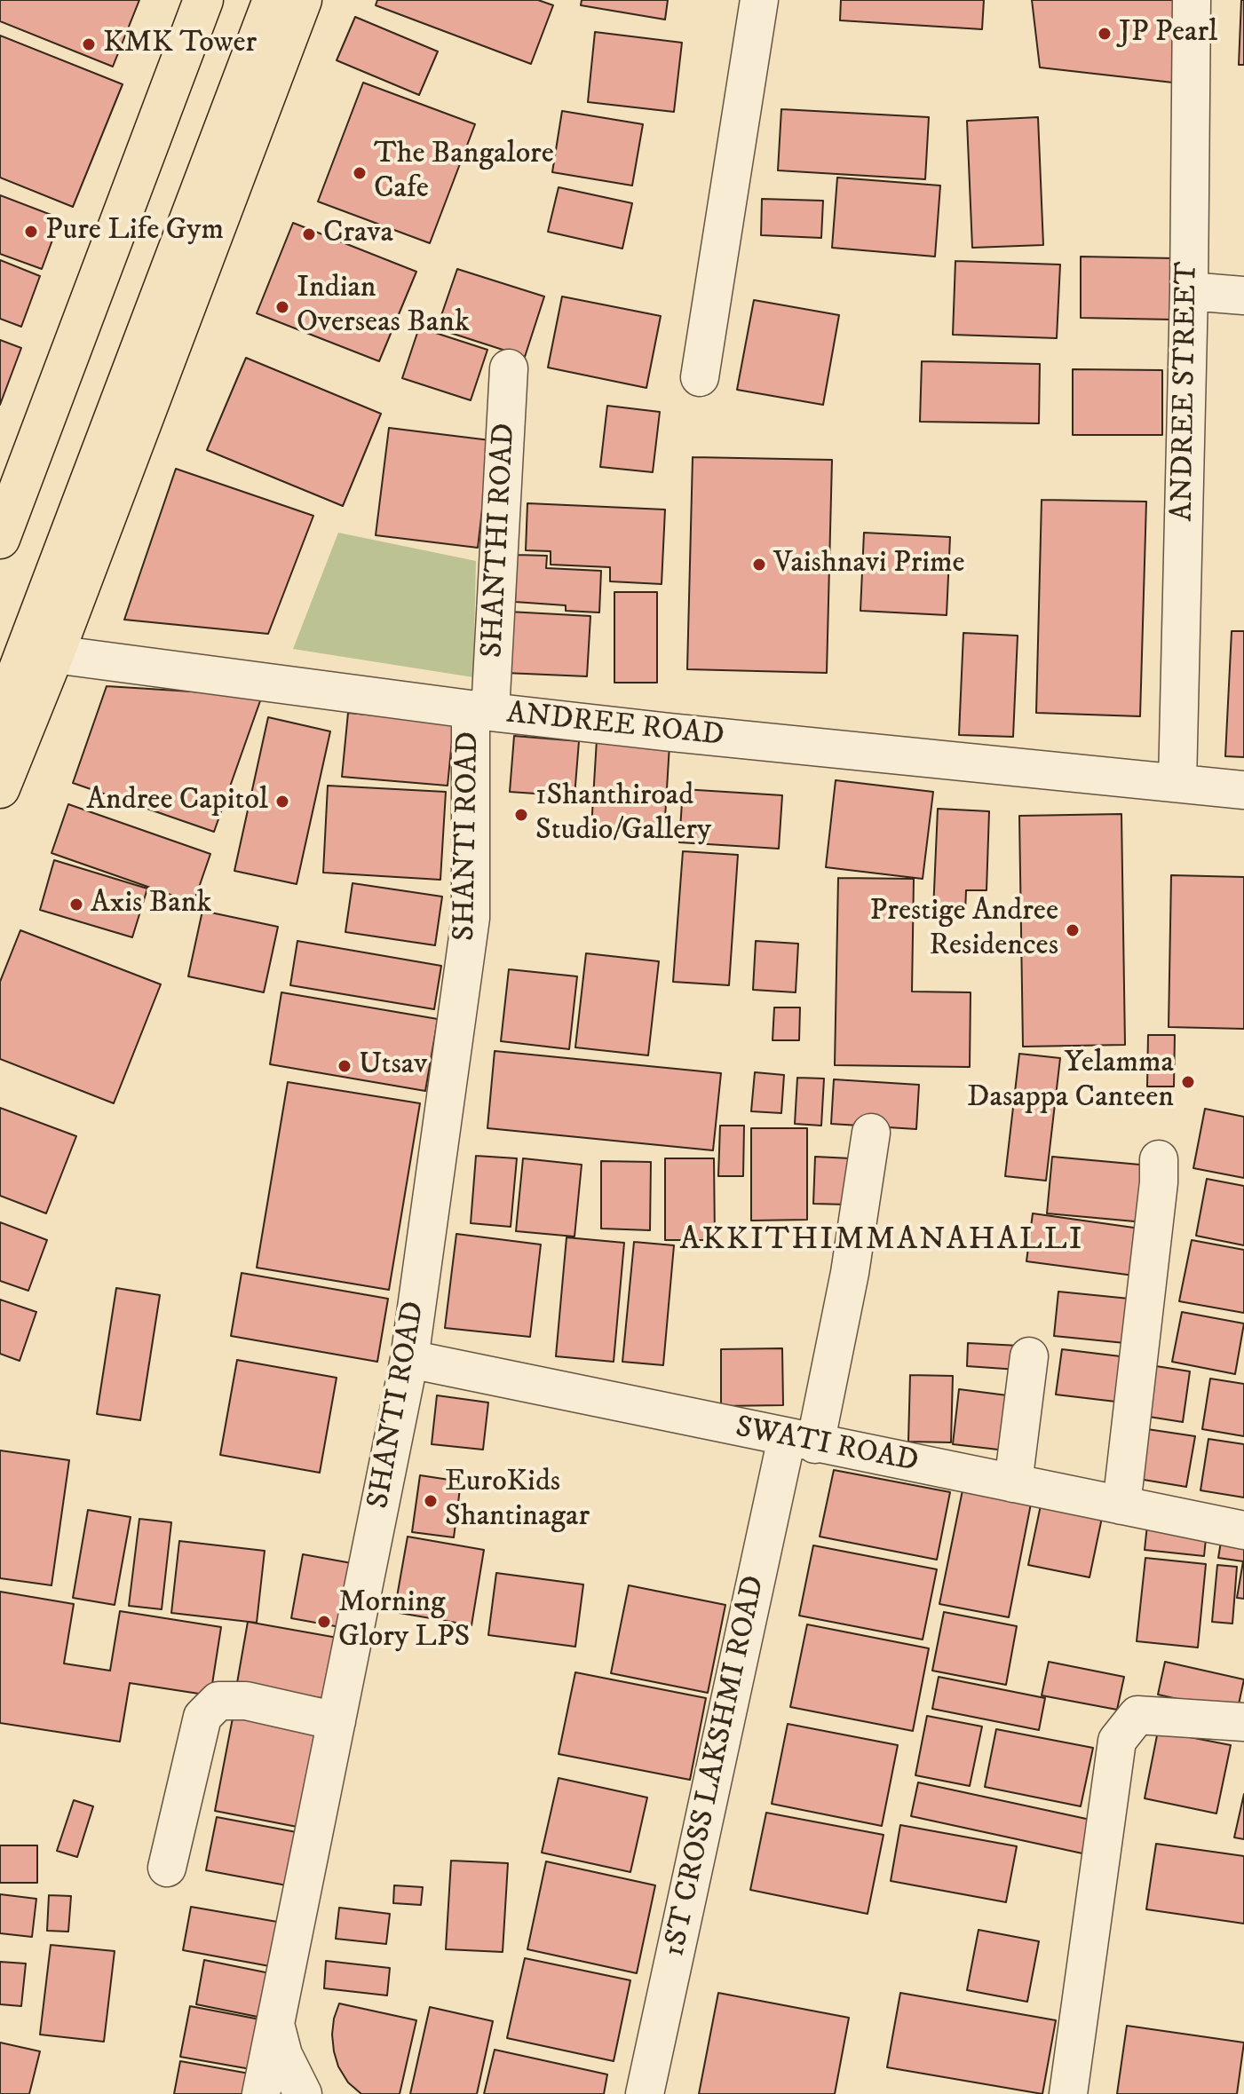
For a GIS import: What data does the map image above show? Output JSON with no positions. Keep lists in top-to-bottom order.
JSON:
{
  "streets": {
    "street": [
      "ANDREE STREET",
      "SHANTHI ROAD",
      "ANDREE ROAD",
      "SHANTI ROAD",
      "SWATI ROAD",
      "1ST CROSS LAKSHMI ROAD"
    ]
  },
  "crossings": [
    ["ANDREE STREET", "ANDREE ROAD"],
    ["SHANTHI ROAD", "ANDREE ROAD"],
    ["SHANTHI ROAD", "SHANTI ROAD"],
    ["ANDREE ROAD", "SHANTI ROAD"],
    ["SHANTI ROAD", "SWATI ROAD"],
    ["SWATI ROAD", "1ST CROSS LAKSHMI ROAD"]
  ],
  "districts": ["AKKITHIMMANAHALLI"],
  "places": [
    "JP Pearl",
    "KMK Tower",
    "The Bangalore Cafe",
    "Pure Life Gym",
    "Crava",
    "Indian Overseas Bank",
    "Vaishnavi Prime",
    "Andree Capitol",
    "1Shanthiroad Studio/Gallery",
    "Axis Bank",
    "Prestige Andree Residences",
    "Utsav",
    "Yelamma Dasappa Canteen",
    "EuroKids Shantinagar",
    "Morning Glory LPS"
  ]
}
